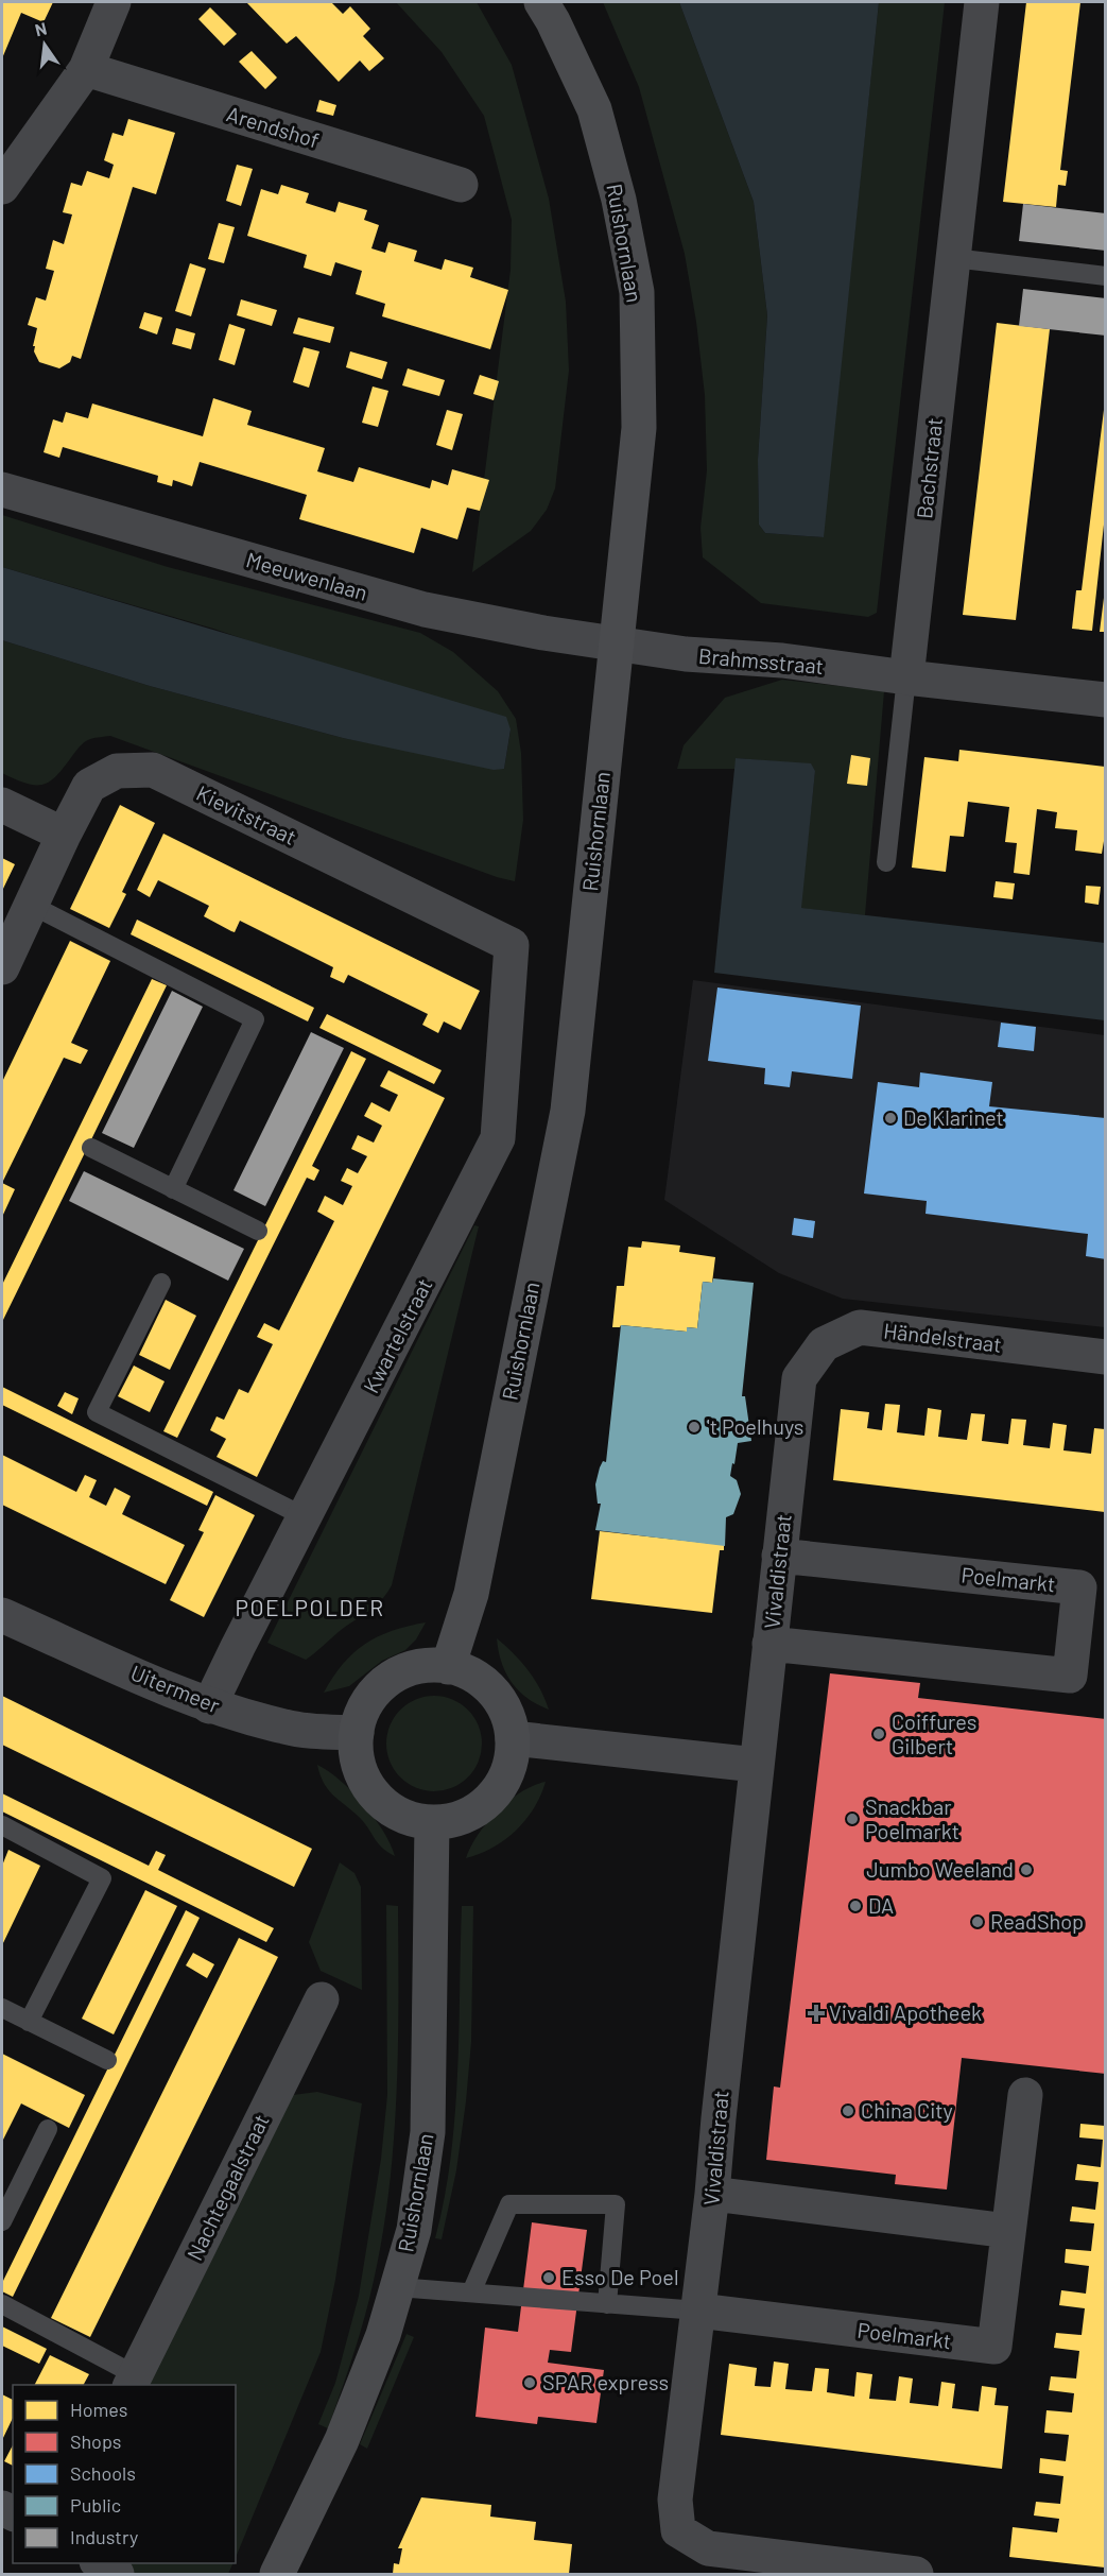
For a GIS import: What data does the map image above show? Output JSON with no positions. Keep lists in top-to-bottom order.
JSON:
{
  "streets": {
    "main road": ["Ruishornlaan"],
    "street": [
      "Arendshof",
      "Bachstraat",
      "Meeuwenlaan",
      "Brahmsstraat",
      "Kievitstraat",
      "Kwartelstraat",
      "Händelstraat",
      "Vivaldistraat",
      "Poelmarkt",
      "Uitermeer",
      "Nachtegaalstraat"
    ]
  },
  "crossings": [
    ["Ruishornlaan", "Meeuwenlaan"],
    ["Ruishornlaan", "Brahmsstraat"],
    ["Ruishornlaan", "Uitermeer"],
    ["Bachstraat", "Brahmsstraat"],
    ["Meeuwenlaan", "Brahmsstraat"],
    ["Kievitstraat", "Kwartelstraat"],
    ["Kwartelstraat", "Uitermeer"],
    ["Händelstraat", "Vivaldistraat"],
    ["Vivaldistraat", "Poelmarkt"]
  ],
  "districts": ["POELPOLDER"],
  "places": {
    "other": [
      "De Klarinet",
      "'t Poelhuys",
      "Coiffures Gilbert",
      "Snackbar Poelmarkt",
      "Jumbo Weeland",
      "DA",
      "ReadShop",
      "China City",
      "Esso De Poel",
      "SPAR express"
    ],
    "health": ["Vivaldi Apotheek"]
  },
  "legend": [
    "Homes",
    "Shops",
    "Schools",
    "Public",
    "Industry"
  ],
  "north": "top"
}
